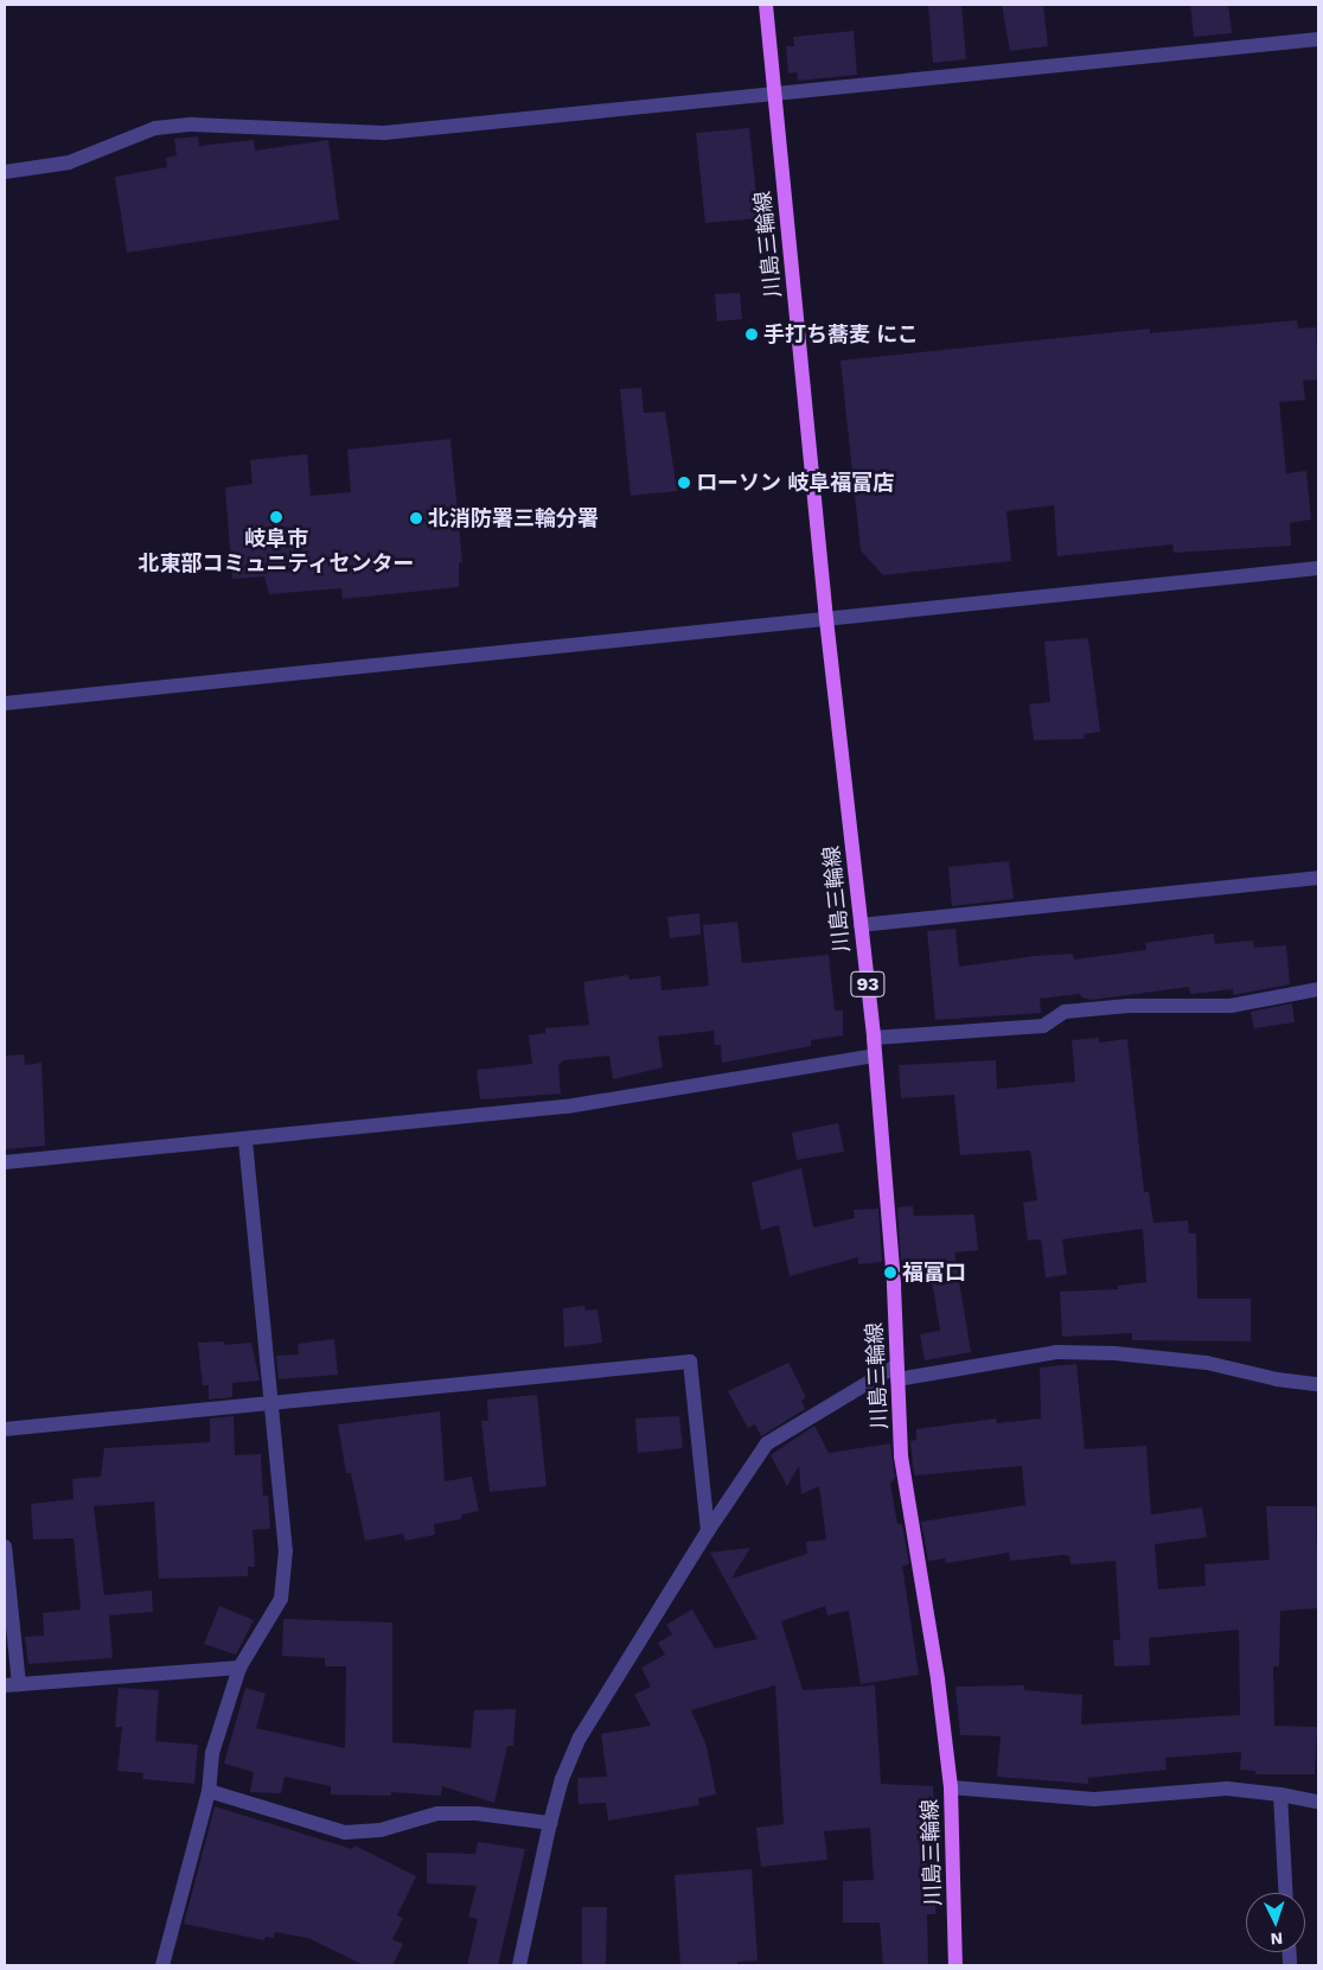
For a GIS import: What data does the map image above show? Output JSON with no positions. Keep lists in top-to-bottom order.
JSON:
{
  "streets": {
    "main road": ["川島三輪線", "93"]
  },
  "places": [
    "手打ち蕎麦 にこ",
    "ローソン 岐阜福富店",
    "岐阜市 北東部コミュニティセンター",
    "北消防署三輪分署",
    "福富口"
  ],
  "north": "bottom"
}
